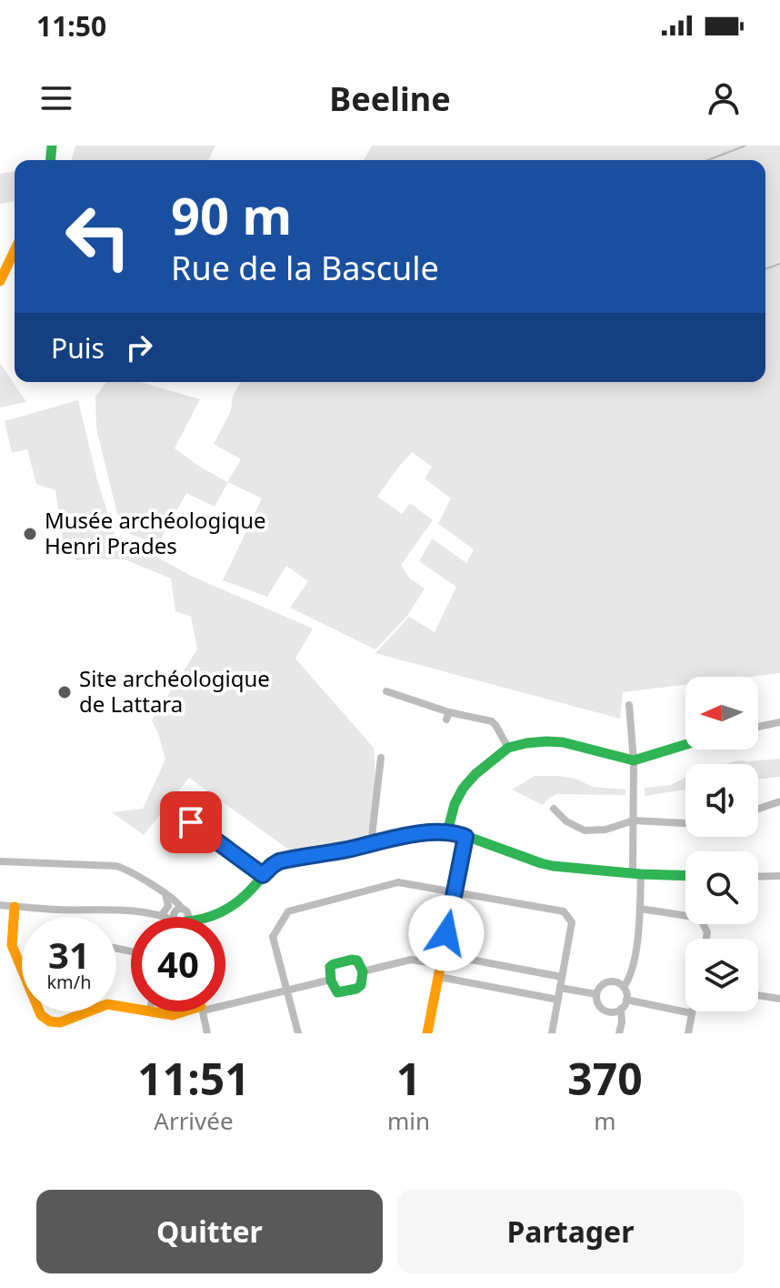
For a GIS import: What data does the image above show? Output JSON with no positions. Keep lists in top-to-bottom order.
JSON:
{
  "places": ["Musée archéologique Henri Prades", "Site archéologique de Lattara"],
  "north": "left",
  "page": {
    "status": "11:50",
    "header": "Beeline",
    "turn": ["90 m", "Rue de la Bascule"],
    "then": "Puis",
    "speed": "31 km/h",
    "limit": "40",
    "eta": [
      "11:51",
      "Arrivée",
      "1",
      "min",
      "370",
      "m"
    ],
    "buttons": ["Quitter", "Partager"]
  }
}
